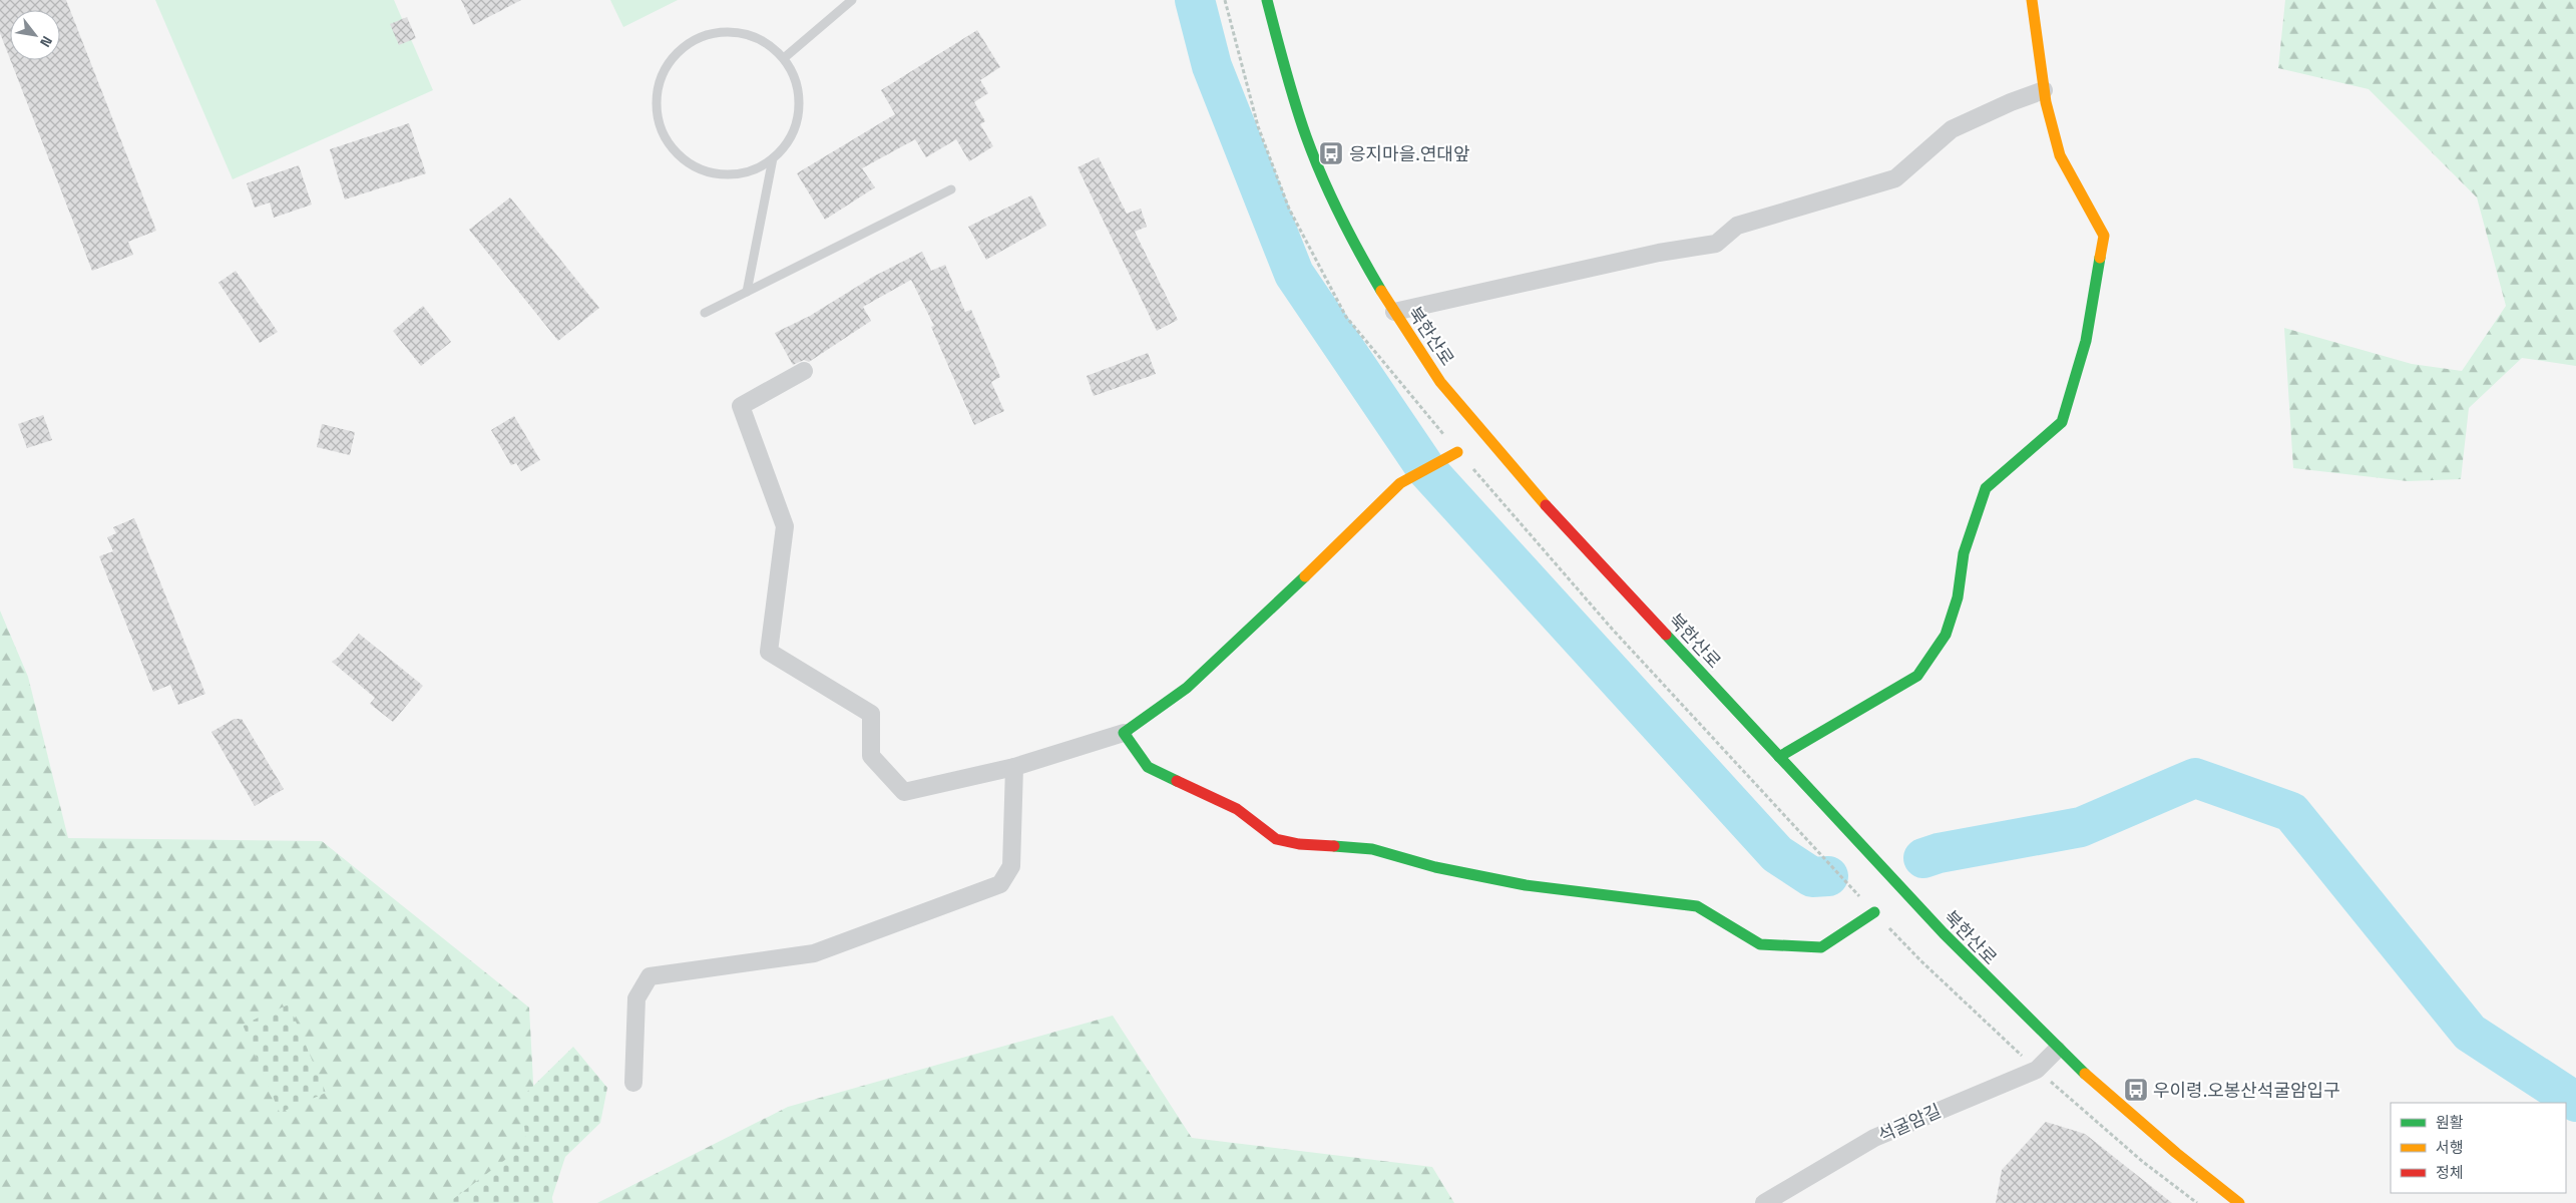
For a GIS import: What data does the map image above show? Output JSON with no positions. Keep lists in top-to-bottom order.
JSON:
{
  "streets": {
    "street": ["북한산로", "석굴암길"]
  },
  "crossings": [
    ["북한산로", "석굴암길"]
  ],
  "places": {
    "bus stop": ["응지마을.연대앞", "우이령.오봉산석굴암입구"]
  },
  "legend": ["원활", "서행", "정체"],
  "north": "bottom right"
}
